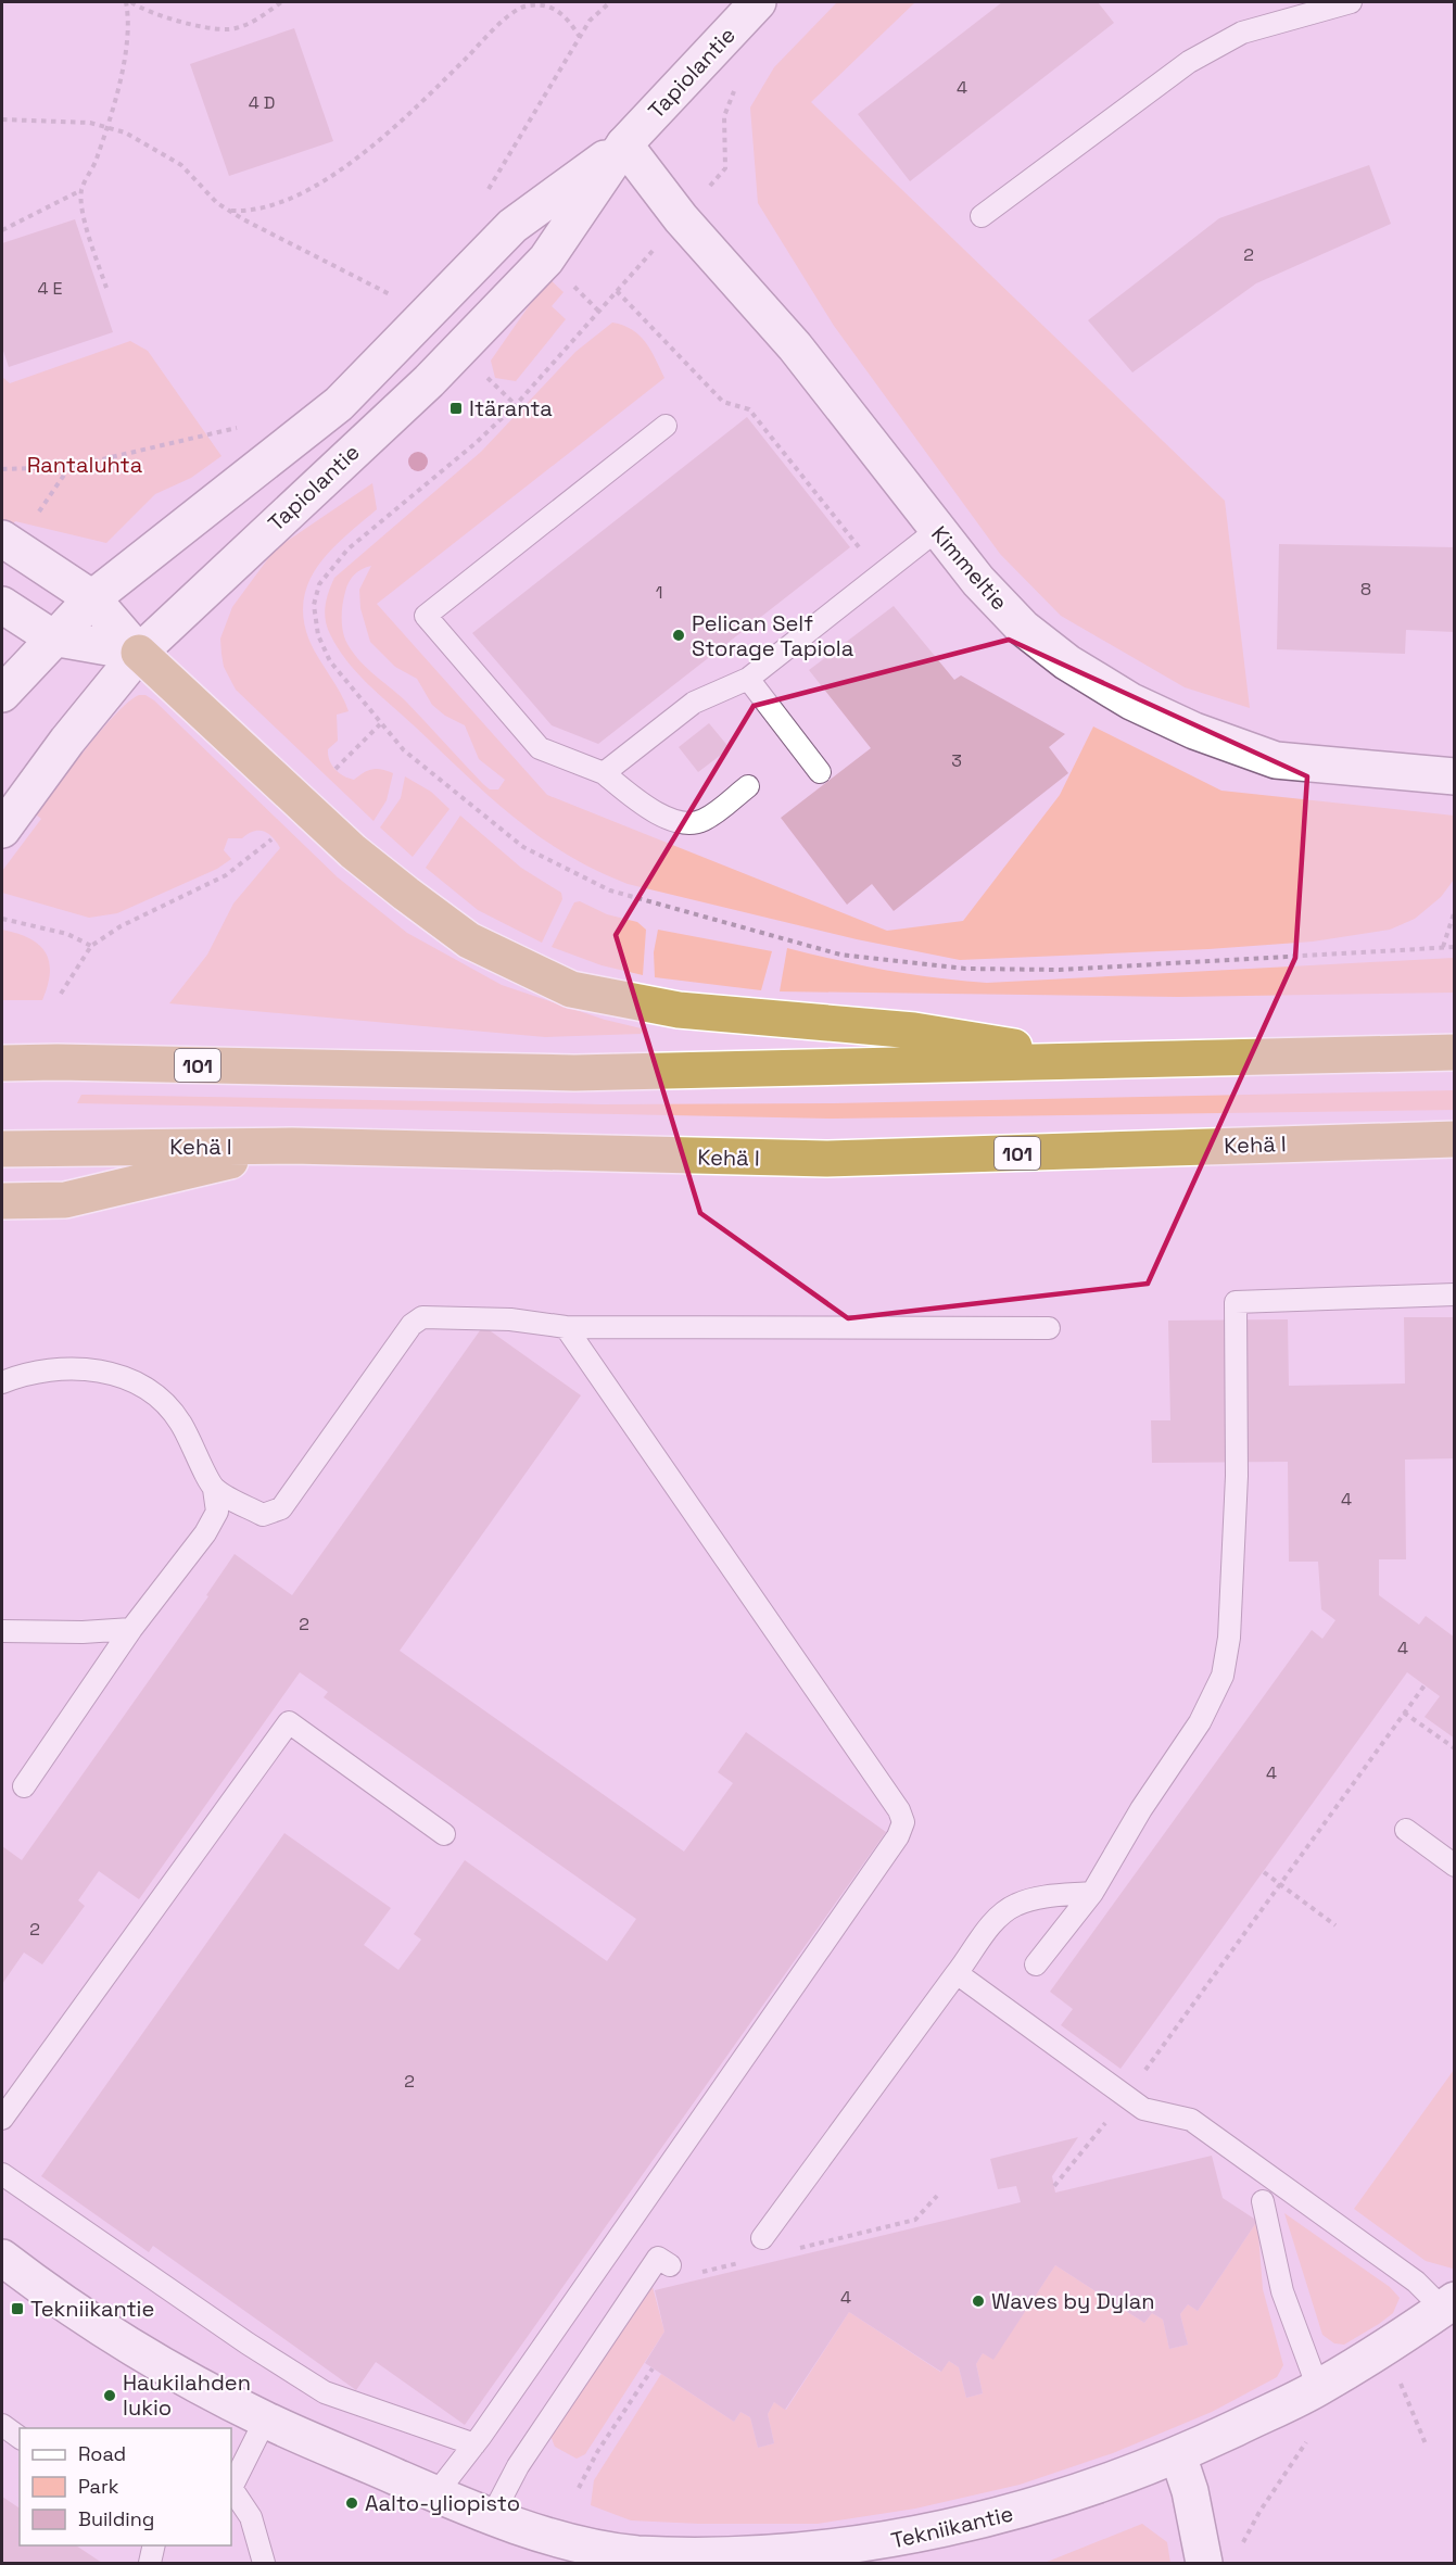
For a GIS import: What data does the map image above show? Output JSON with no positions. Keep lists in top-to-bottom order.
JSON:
{
  "streets": {
    "highway": ["101", "Kehä I"],
    "main road": ["Tapiolantie", "Kimmeltie", "Tekniikantie"]
  },
  "crossings": [
    ["Tapiolantie", "Kimmeltie"]
  ],
  "parks": ["Rantaluhta"],
  "places": {
    "transit": ["Itäranta", "Tekniikantie"],
    "other": [
      "Pelican Self Storage Tapiola",
      "Waves by Dylan",
      "Haukilahden lukio",
      "Aalto-yliopisto"
    ]
  },
  "house_numbers": [
    "4",
    "4 D",
    "2",
    "4 E",
    "8",
    "1",
    "3",
    "4",
    "2",
    "4",
    "4",
    "2",
    "2",
    "4"
  ],
  "legend": ["Road", "Park", "Building"]
}
